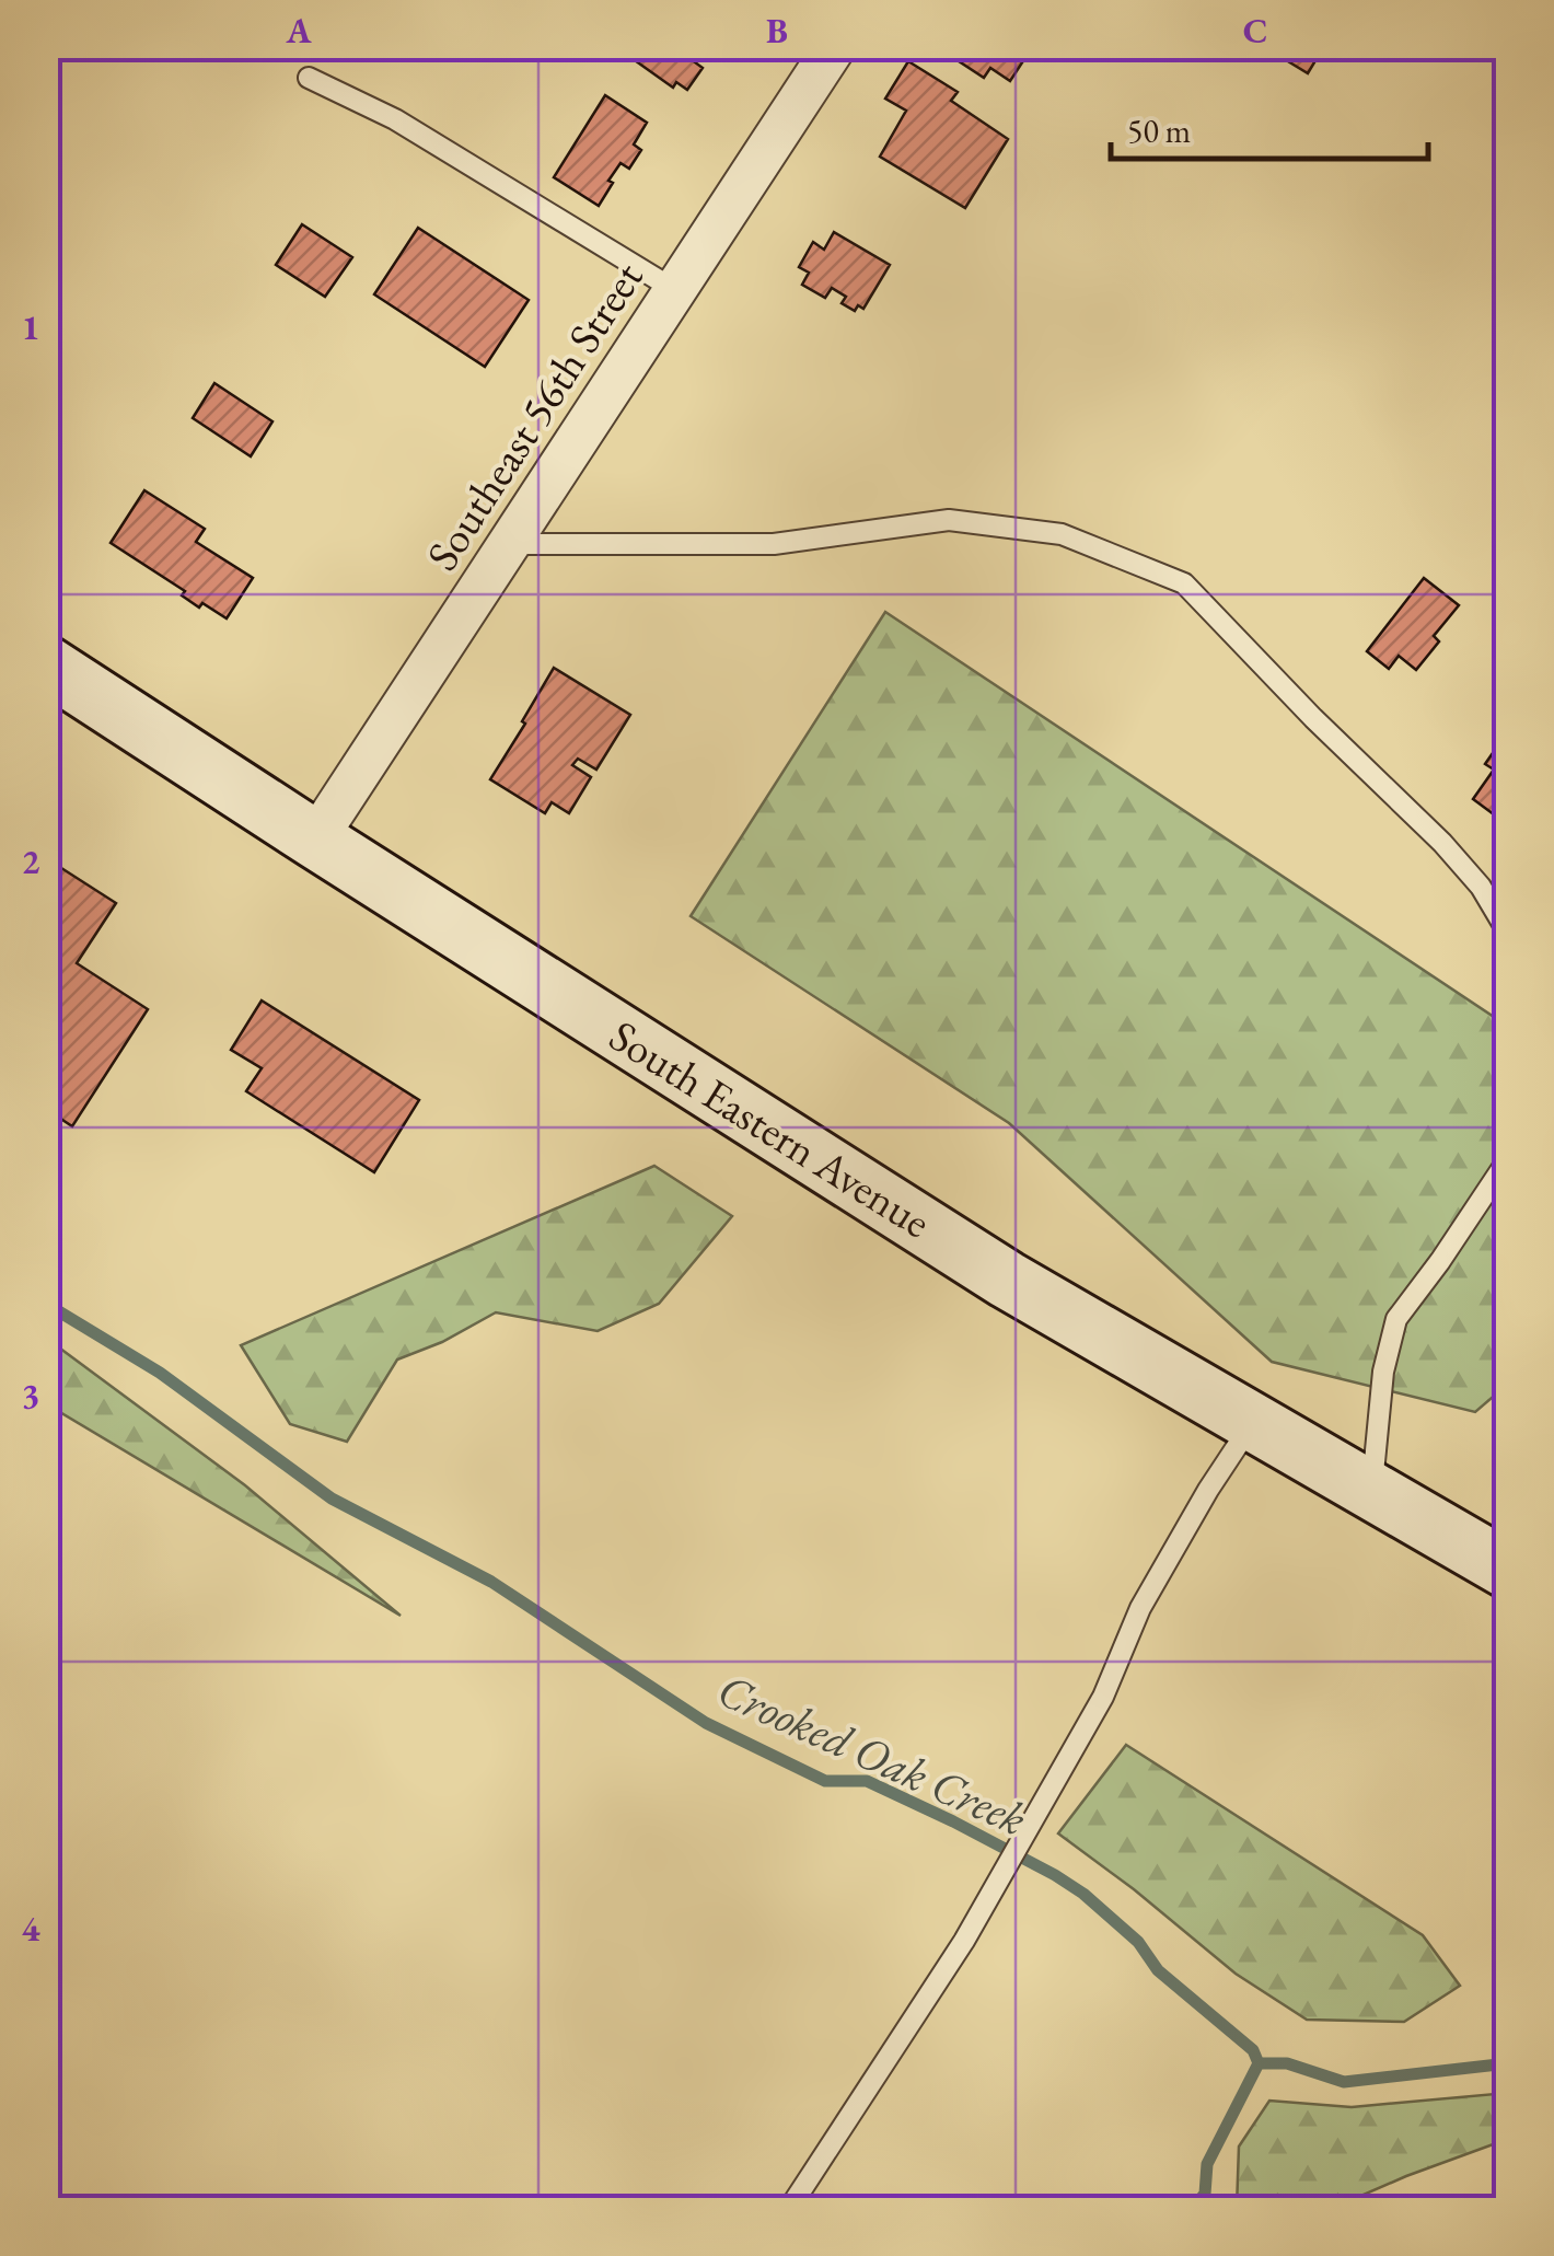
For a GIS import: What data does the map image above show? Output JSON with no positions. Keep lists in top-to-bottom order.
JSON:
{
  "streets": {
    "main road": ["South Eastern Avenue"],
    "street": ["Southeast 56th Street"]
  },
  "crossings": [
    ["Southeast 56th Street", "South Eastern Avenue"]
  ],
  "water": ["Crooked Oak Creek"],
  "scale_bar": "50 m",
  "grid": {
    "columns": ["A", "B", "C"],
    "rows": [
      "1",
      "2",
      "3",
      "4"
    ]
  }
}
